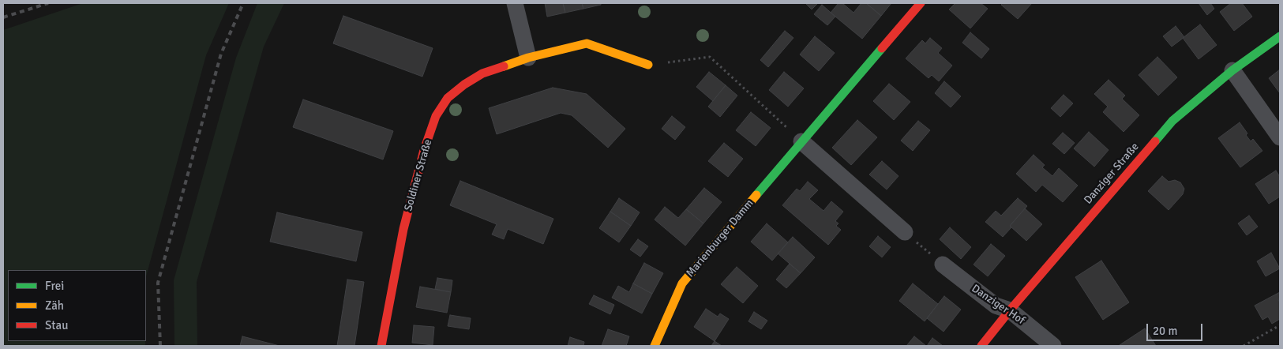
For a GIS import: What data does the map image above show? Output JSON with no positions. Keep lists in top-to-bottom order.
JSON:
{
  "streets": {
    "street": [
      "Danziger Straße",
      "Soldiner Straße",
      "Marienburger Damm",
      "Danziger Hof"
    ]
  },
  "crossings": [
    ["Danziger Straße", "Danziger Hof"]
  ],
  "legend": ["Frei", "Zäh", "Stau"],
  "scale_bar": "20 m"
}
